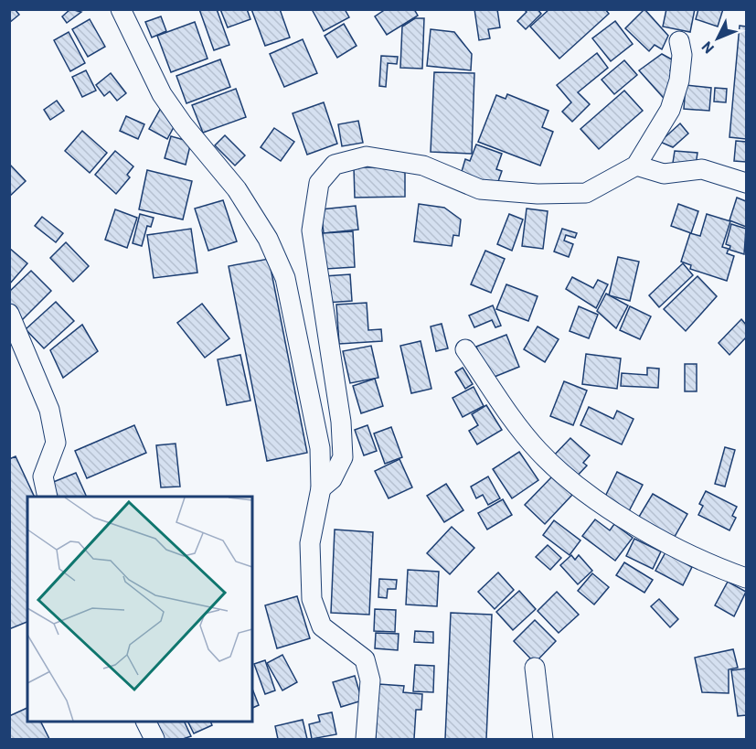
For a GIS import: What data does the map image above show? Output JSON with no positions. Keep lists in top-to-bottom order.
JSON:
{
  "north": "bottom left"
}
